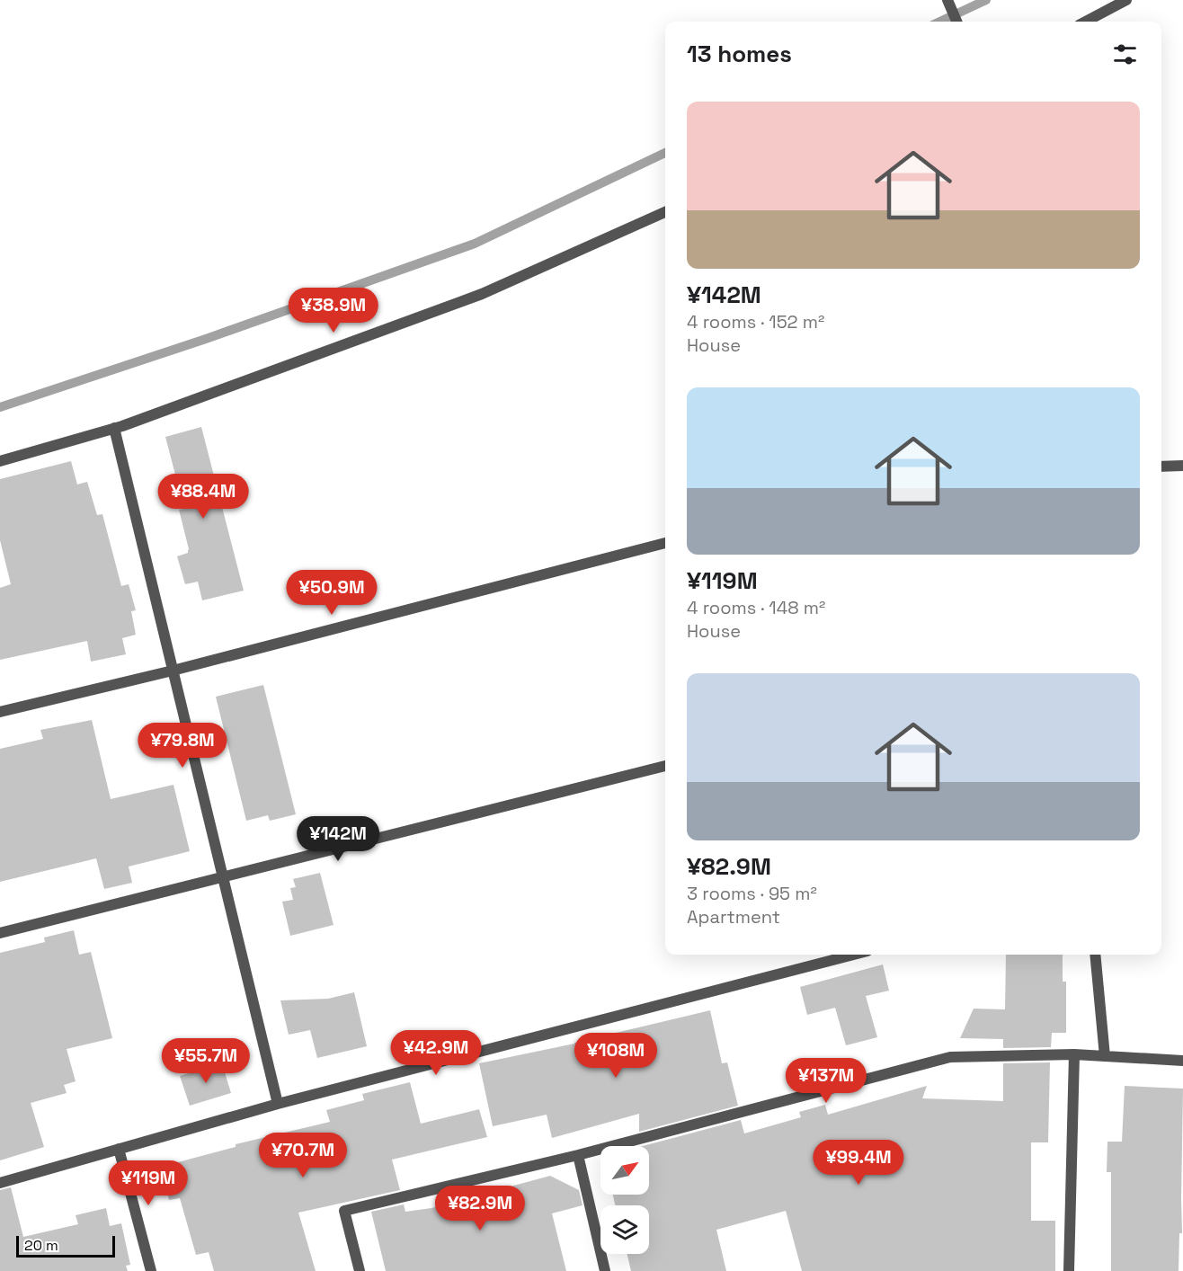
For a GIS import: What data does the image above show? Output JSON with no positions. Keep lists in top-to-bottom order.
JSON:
{
  "scale_bar": "20 m",
  "north": "top right",
  "page": {
    "heading": "13 homes",
    "list": [
      {
        "name": "¥142M",
        "note": "4 rooms · 152 m² · House"
      },
      {
        "name": "¥119M",
        "note": "4 rooms · 148 m² · House"
      },
      {
        "name": "¥82.9M",
        "note": "3 rooms · 95 m² · Apartment"
      }
    ],
    "price": [
      "¥38.9M",
      "¥88.4M",
      "¥50.9M",
      "¥79.8M",
      "¥142M",
      "¥42.9M",
      "¥108M",
      "¥55.7M",
      "¥137M",
      "¥70.7M",
      "¥99.4M",
      "¥119M",
      "¥82.9M"
    ],
    "scale": "20 m"
  }
}
